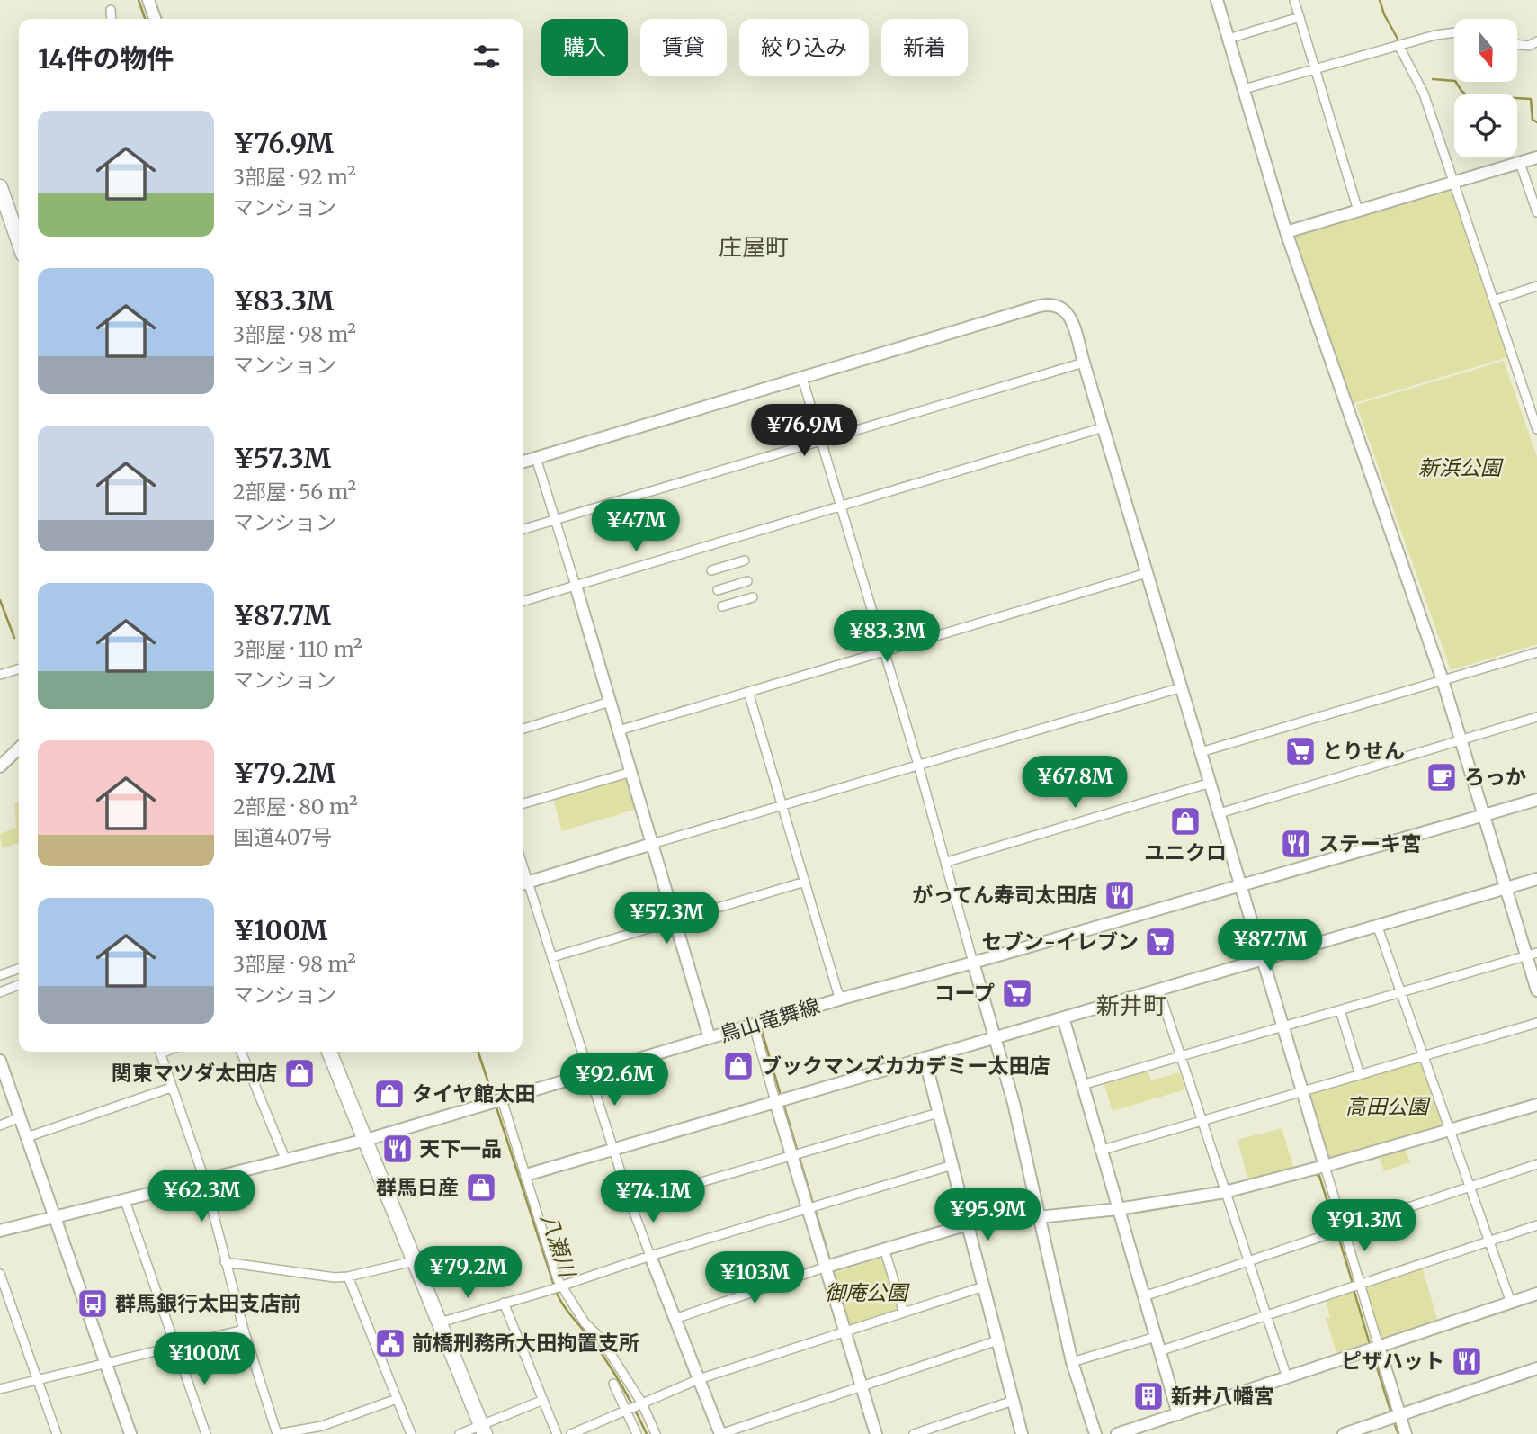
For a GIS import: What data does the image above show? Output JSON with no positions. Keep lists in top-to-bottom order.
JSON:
{
  "streets": {
    "street": ["鳥山竜舞線"]
  },
  "districts": ["庄屋町", "新井町"],
  "water": ["八瀬川"],
  "parks": ["新浜公園", "高田公園", "御庵公園"],
  "places": {
    "supermarket": ["とりせん", "セブン-イレブン", "コープ"],
    "cafe": ["ろっか"],
    "shop": [
      "ユニクロ",
      "ブックマンズカカデミー太田店",
      "関東マツダ太田店",
      "タイヤ館太田",
      "群馬日産"
    ],
    "restaurant": [
      "ステーキ宮",
      "がってん寿司太田店",
      "天下一品",
      "ピザハット"
    ],
    "bus stop": ["群馬銀行太田支店前"],
    "public building": ["前橋刑務所大田拘置支所"],
    "building": ["新井八幡宮"]
  },
  "north": "bottom",
  "page": {
    "chip": [
      "購入",
      "賃貸",
      "絞り込み",
      "新着"
    ],
    "heading": "14件の物件",
    "list": [
      {
        "name": "¥76.9M",
        "note": "3部屋 · 92 m² · マンション"
      },
      {
        "name": "¥83.3M",
        "note": "3部屋 · 98 m² · マンション"
      },
      {
        "name": "¥57.3M",
        "note": "2部屋 · 56 m² · マンション"
      },
      {
        "name": "¥87.7M",
        "note": "3部屋 · 110 m² · マンション"
      },
      {
        "name": "¥79.2M",
        "note": "2部屋 · 80 m² · 国道407号"
      },
      {
        "name": "¥100M",
        "note": "3部屋 · 98 m² · マンション"
      }
    ],
    "price": [
      "¥76.9M",
      "¥47M",
      "¥83.3M",
      "¥67.8M",
      "¥57.3M",
      "¥87.7M",
      "¥92.6M",
      "¥62.3M",
      "¥74.1M",
      "¥95.9M",
      "¥91.3M",
      "¥79.2M",
      "¥103M",
      "¥100M"
    ]
  }
}
